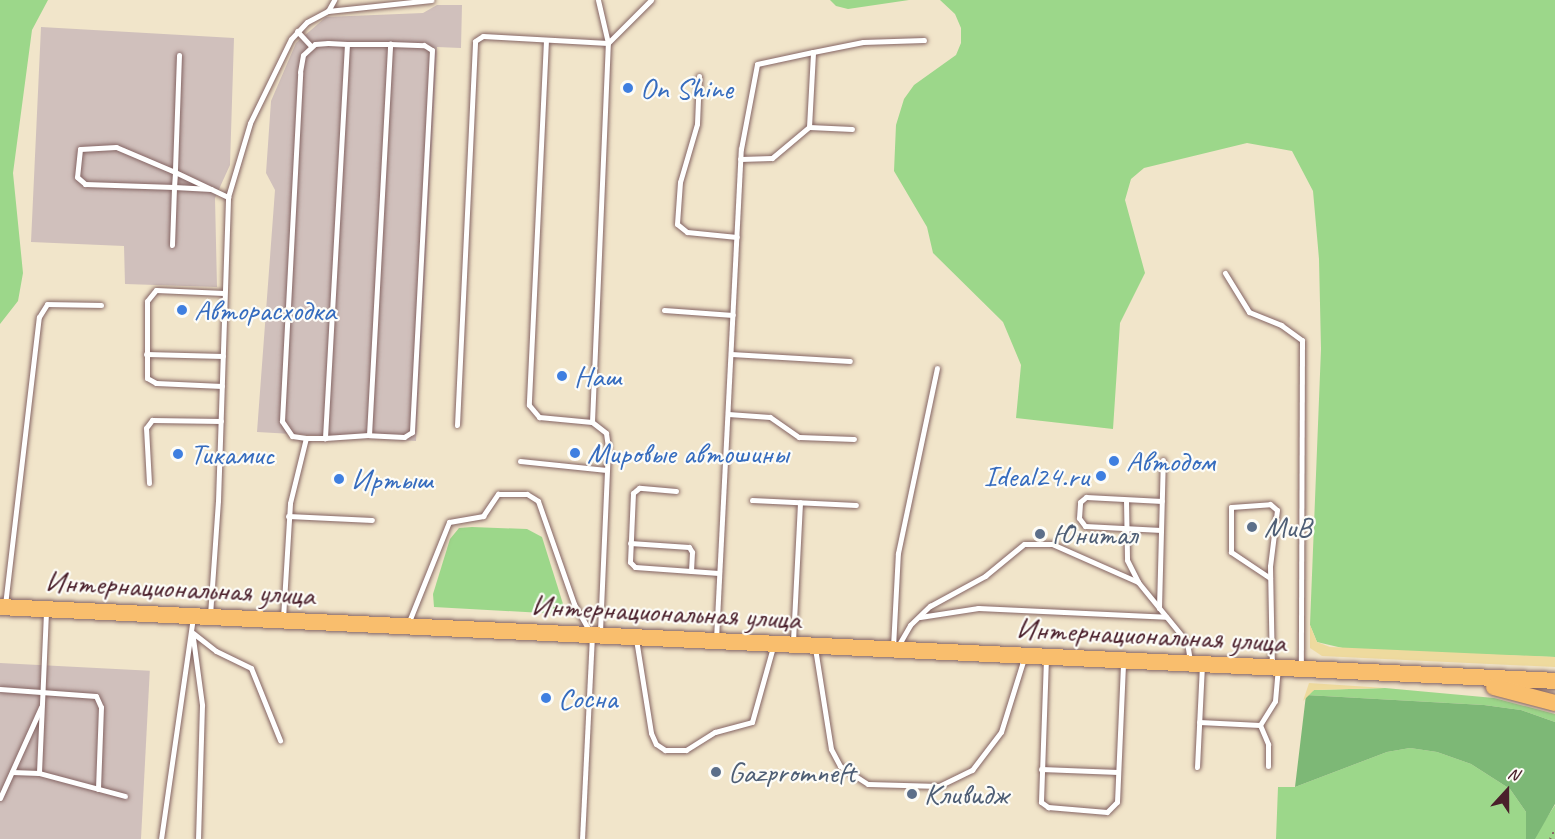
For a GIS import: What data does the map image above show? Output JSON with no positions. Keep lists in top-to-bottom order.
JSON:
{
  "streets": {
    "main road": ["Интернациональная улица"]
  },
  "places": [
    "On Shine",
    "Авторасходка",
    "Наш",
    "Мировые автошины",
    "Тикамис",
    "Автодом",
    "Ideal24.ru",
    "Иртыш",
    "МиВ",
    "Юнитал",
    "Сосна",
    "Gazpromneft",
    "Кливидж"
  ],
  "north": "top"
}
